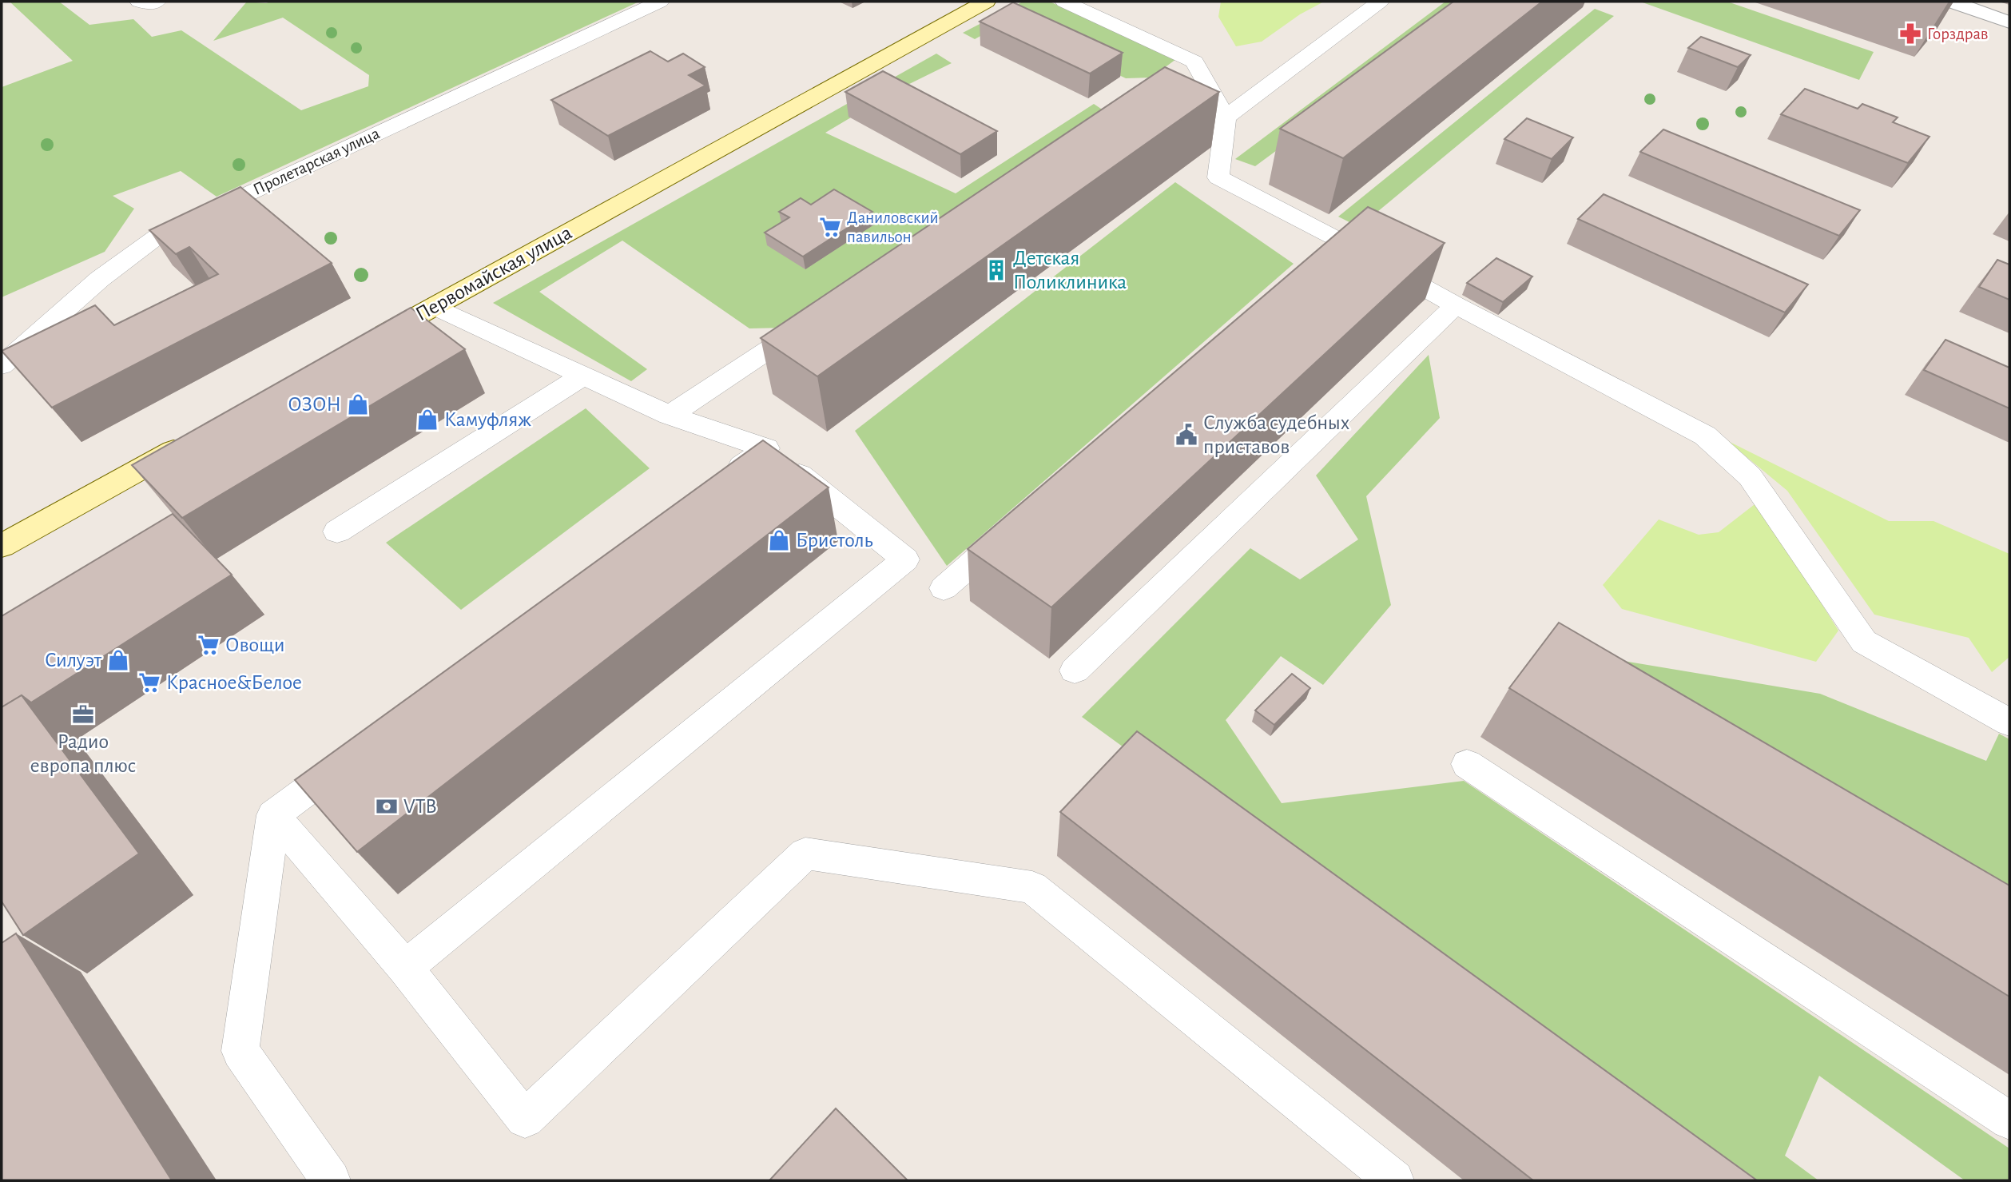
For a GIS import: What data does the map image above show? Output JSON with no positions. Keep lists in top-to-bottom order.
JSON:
{
  "streets": {
    "main road": ["Первомайская улица"],
    "lane": ["Пролетарская улица"]
  },
  "places": {
    "pharmacy": ["Горздрав"],
    "supermarket": ["Даниловский павильон", "Овощи", "Красное&Белое"],
    "building": ["Детская Поликлиника"],
    "shop": [
      "ОЗОН",
      "Камуфляж",
      "Бристоль",
      "Силуэт"
    ],
    "public building": ["Служба судебных приставов"],
    "office": ["Радио европа плюс"],
    "bank": ["VTB"]
  }
}
